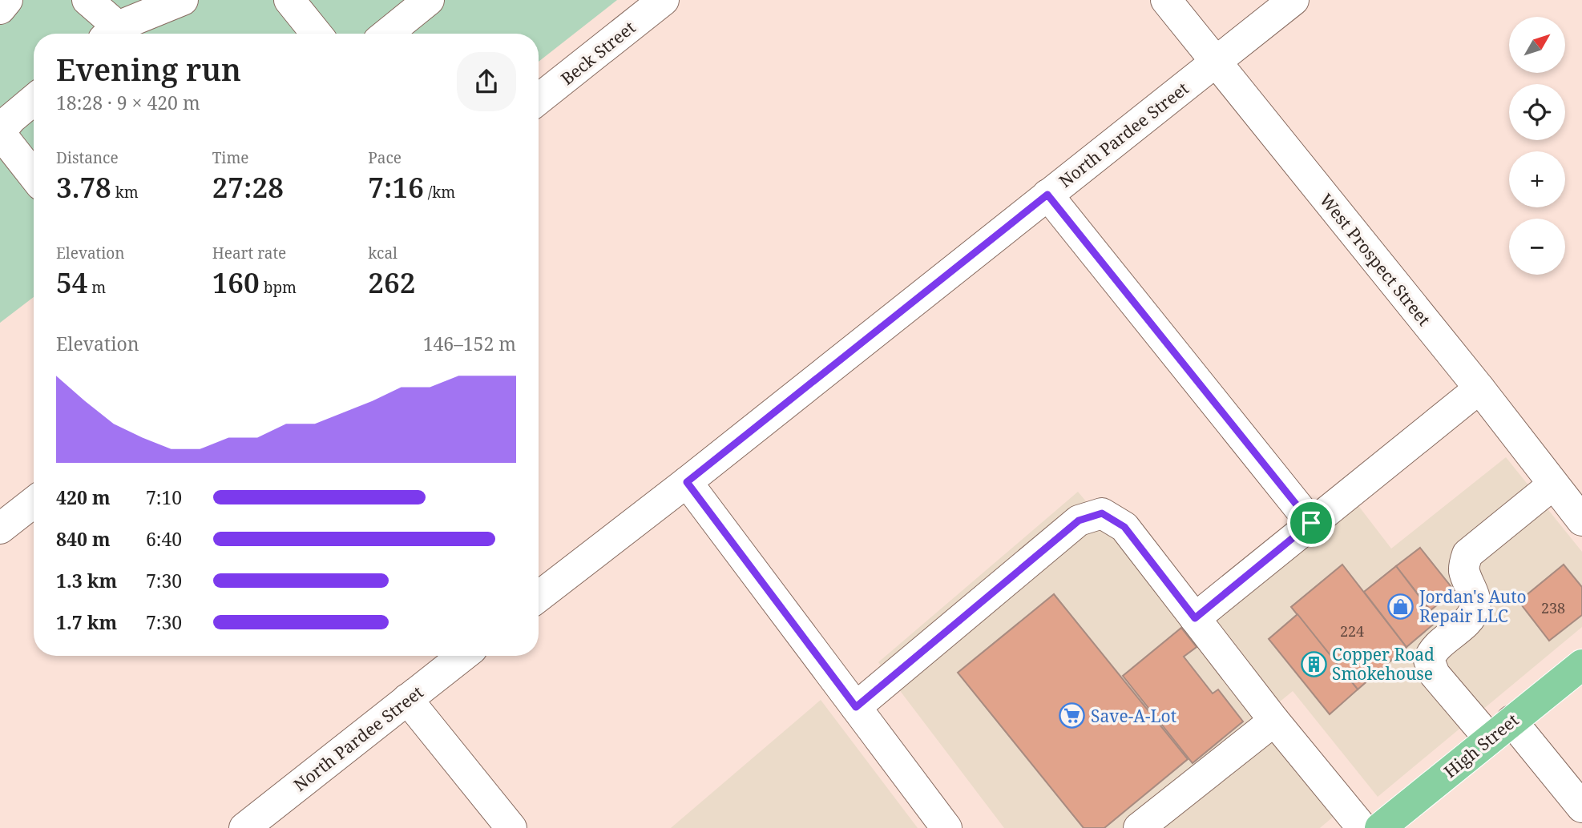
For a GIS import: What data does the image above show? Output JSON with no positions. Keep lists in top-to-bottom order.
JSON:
{
  "streets": {
    "main road": ["High Street"],
    "street": ["Beck Street", "North Pardee Street", "West Prospect Street"]
  },
  "crossings": [
    ["North Pardee Street", "West Prospect Street"]
  ],
  "places": {
    "shop": ["Jordan's Auto Repair LLC"],
    "building": ["Copper Road Smokehouse"],
    "supermarket": ["Save-A-Lot"]
  },
  "house_numbers": ["238", "224"],
  "north": "top right",
  "page": {
    "map_buttons": ["+", "−"],
    "heading": ["Evening run", "18:28 · 9 × 420 m"],
    "stats": [
      ["Distance", "3.78 km"],
      ["Time", "27:28"],
      ["Pace", "7:16 /km"],
      ["Elevation", "54 m"],
      ["Heart rate", "160 bpm"],
      ["kcal", "262"]
    ],
    "chart": ["Elevation", "146–152 m"],
    "list": [
      {
        "name": "420 m",
        "note": "7:10"
      },
      {
        "name": "840 m",
        "note": "6:40"
      },
      {
        "name": "1.3 km",
        "note": "7:30"
      },
      {
        "name": "1.7 km",
        "note": "7:30"
      }
    ]
  }
}
